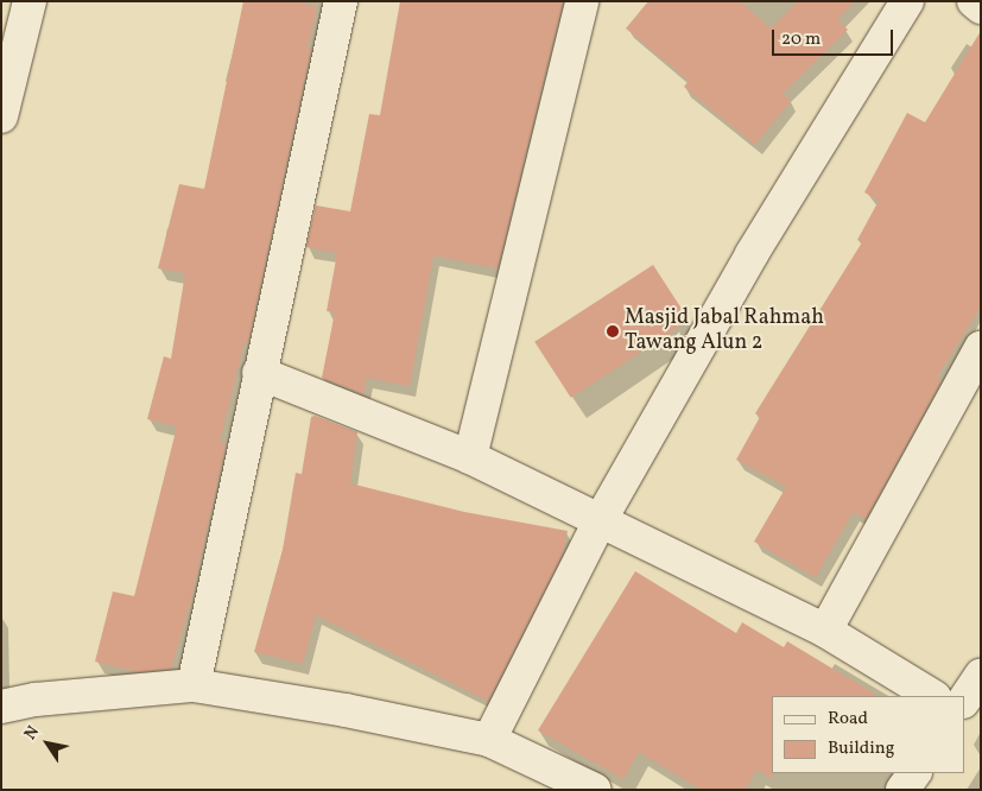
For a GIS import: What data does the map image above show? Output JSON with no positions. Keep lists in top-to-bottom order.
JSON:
{
  "places": ["Masjid Jabal Rahmah Tawang Alun 2"],
  "legend": ["Road", "Building"],
  "scale_bar": "20 m",
  "north": "top left"
}
